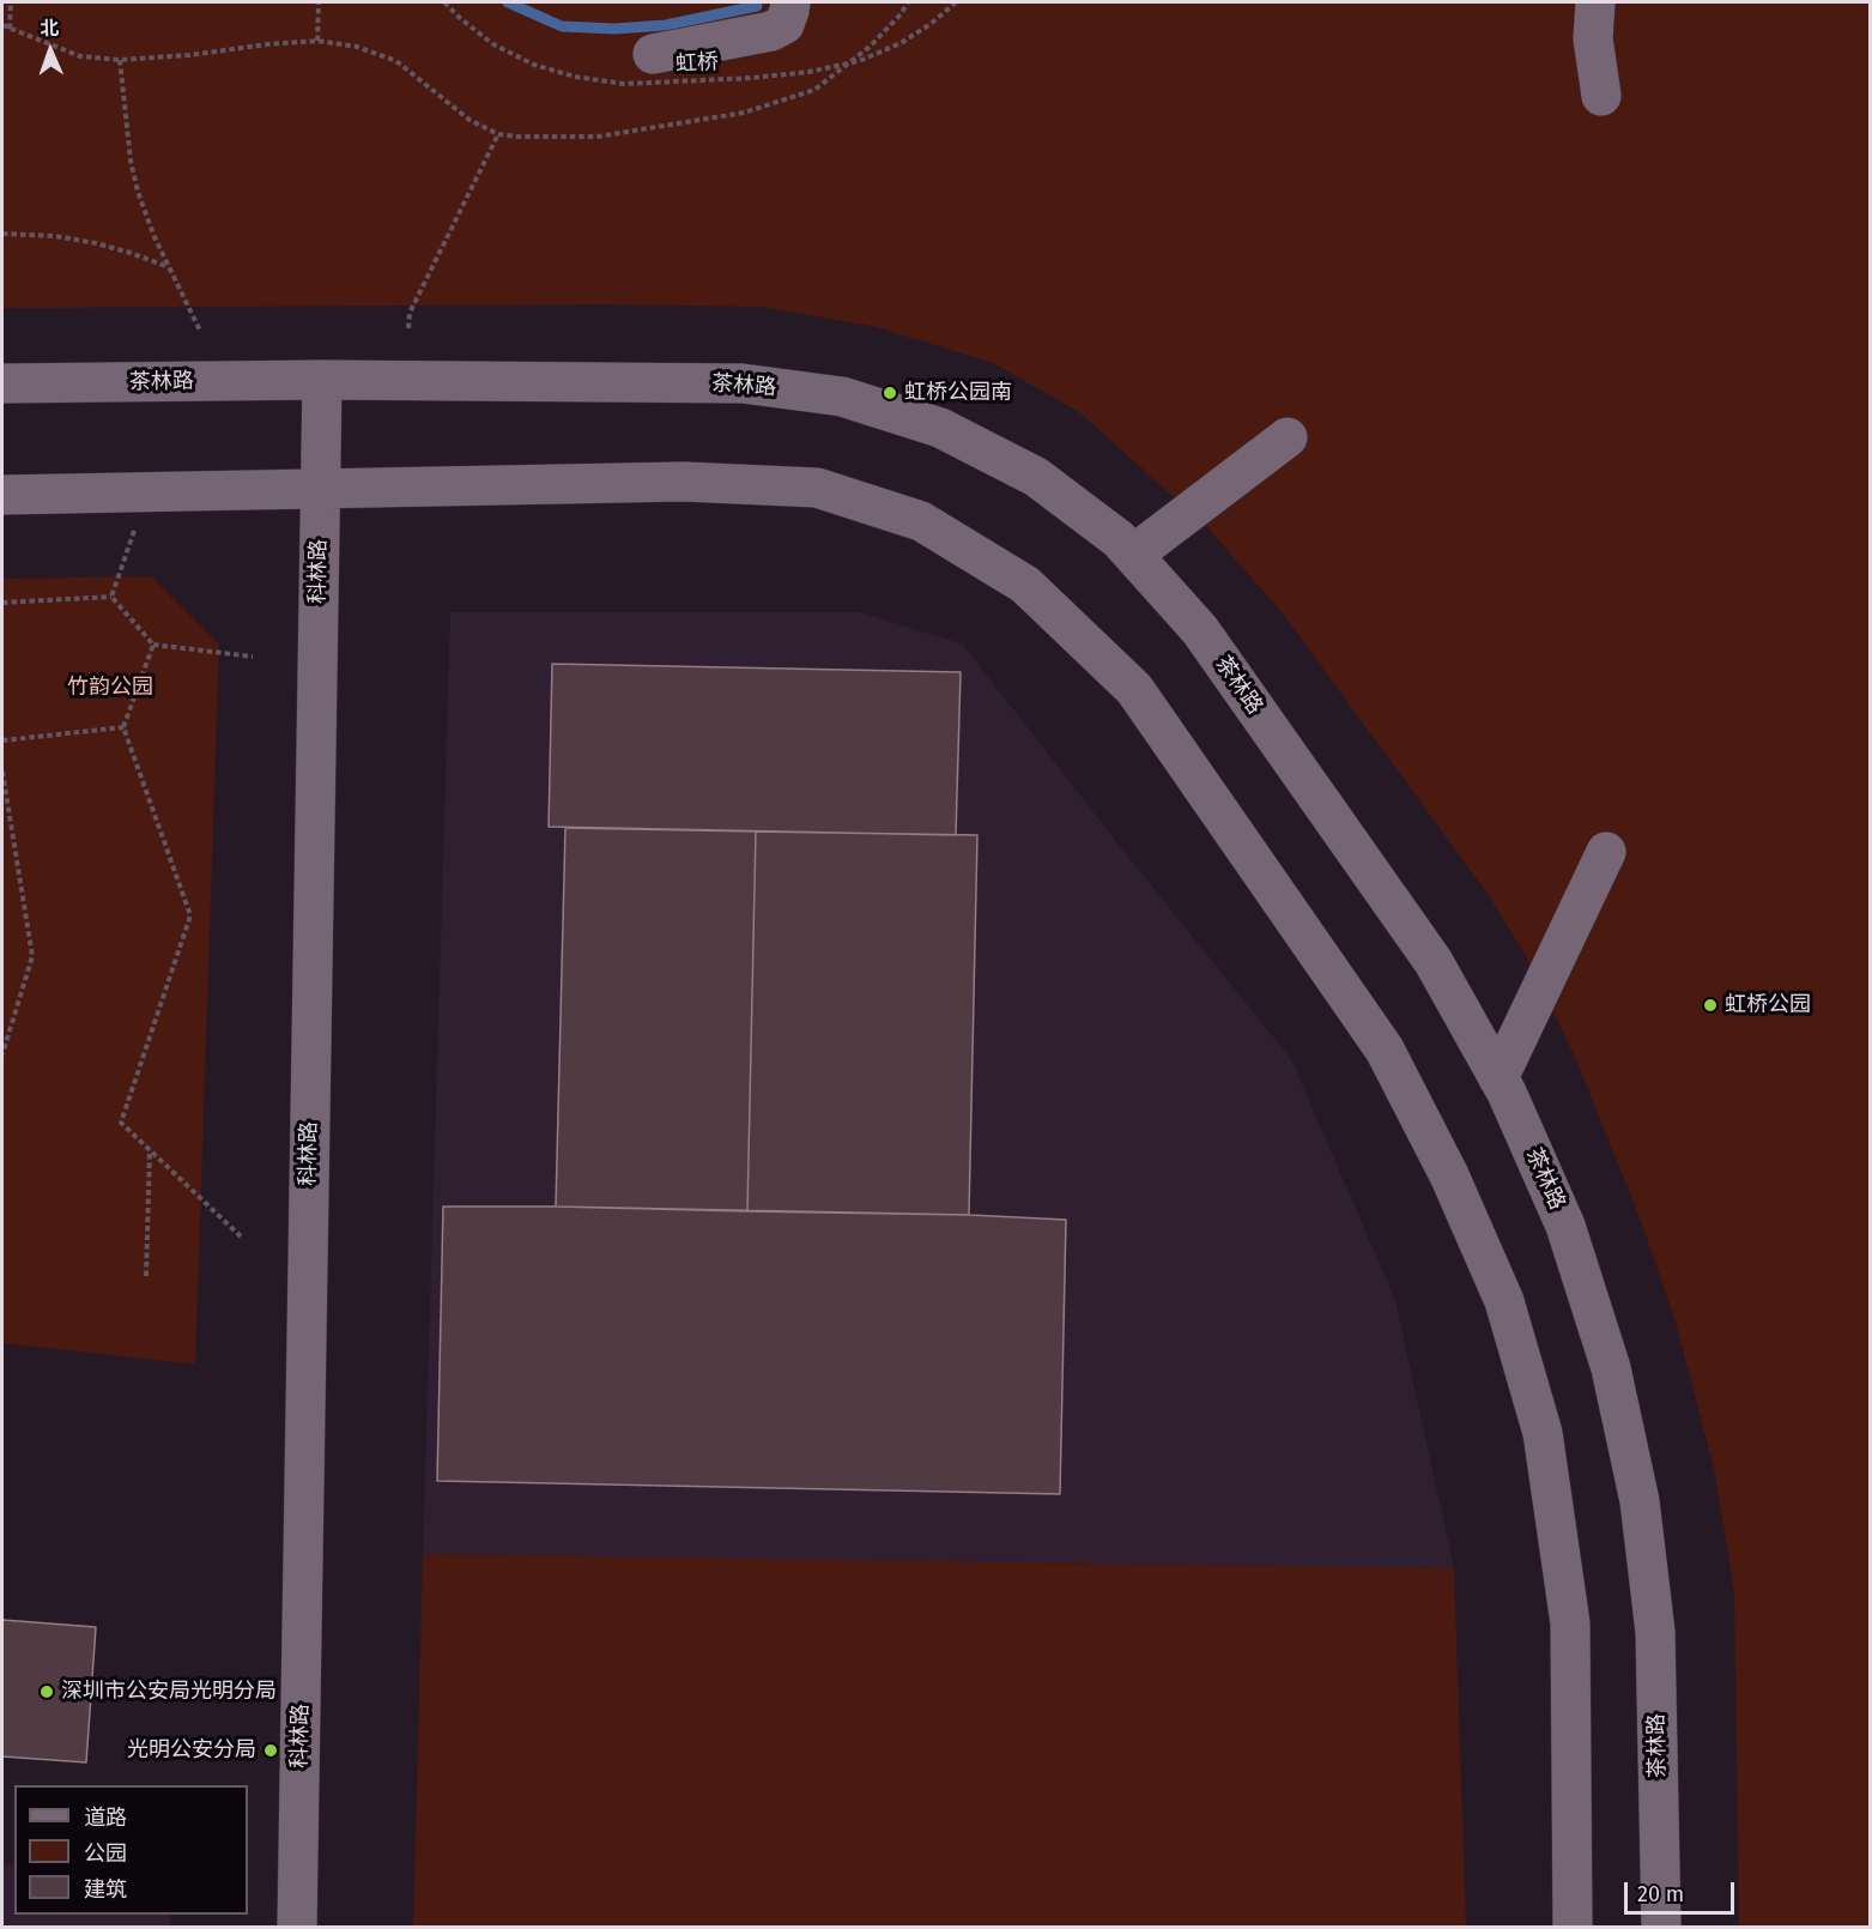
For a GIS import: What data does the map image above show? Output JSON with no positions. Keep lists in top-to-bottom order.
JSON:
{
  "streets": {
    "street": ["茶林路", "科林路"],
    "path": ["虹桥"]
  },
  "crossings": [
    ["茶林路", "科林路"]
  ],
  "parks": ["竹韵公园"],
  "places": [
    "虹桥公园南",
    "虹桥公园",
    "深圳市公安局光明分局",
    "光明公安分局"
  ],
  "legend": ["道路", "公园", "建筑"],
  "scale_bar": "20 m",
  "north": "top"
}
